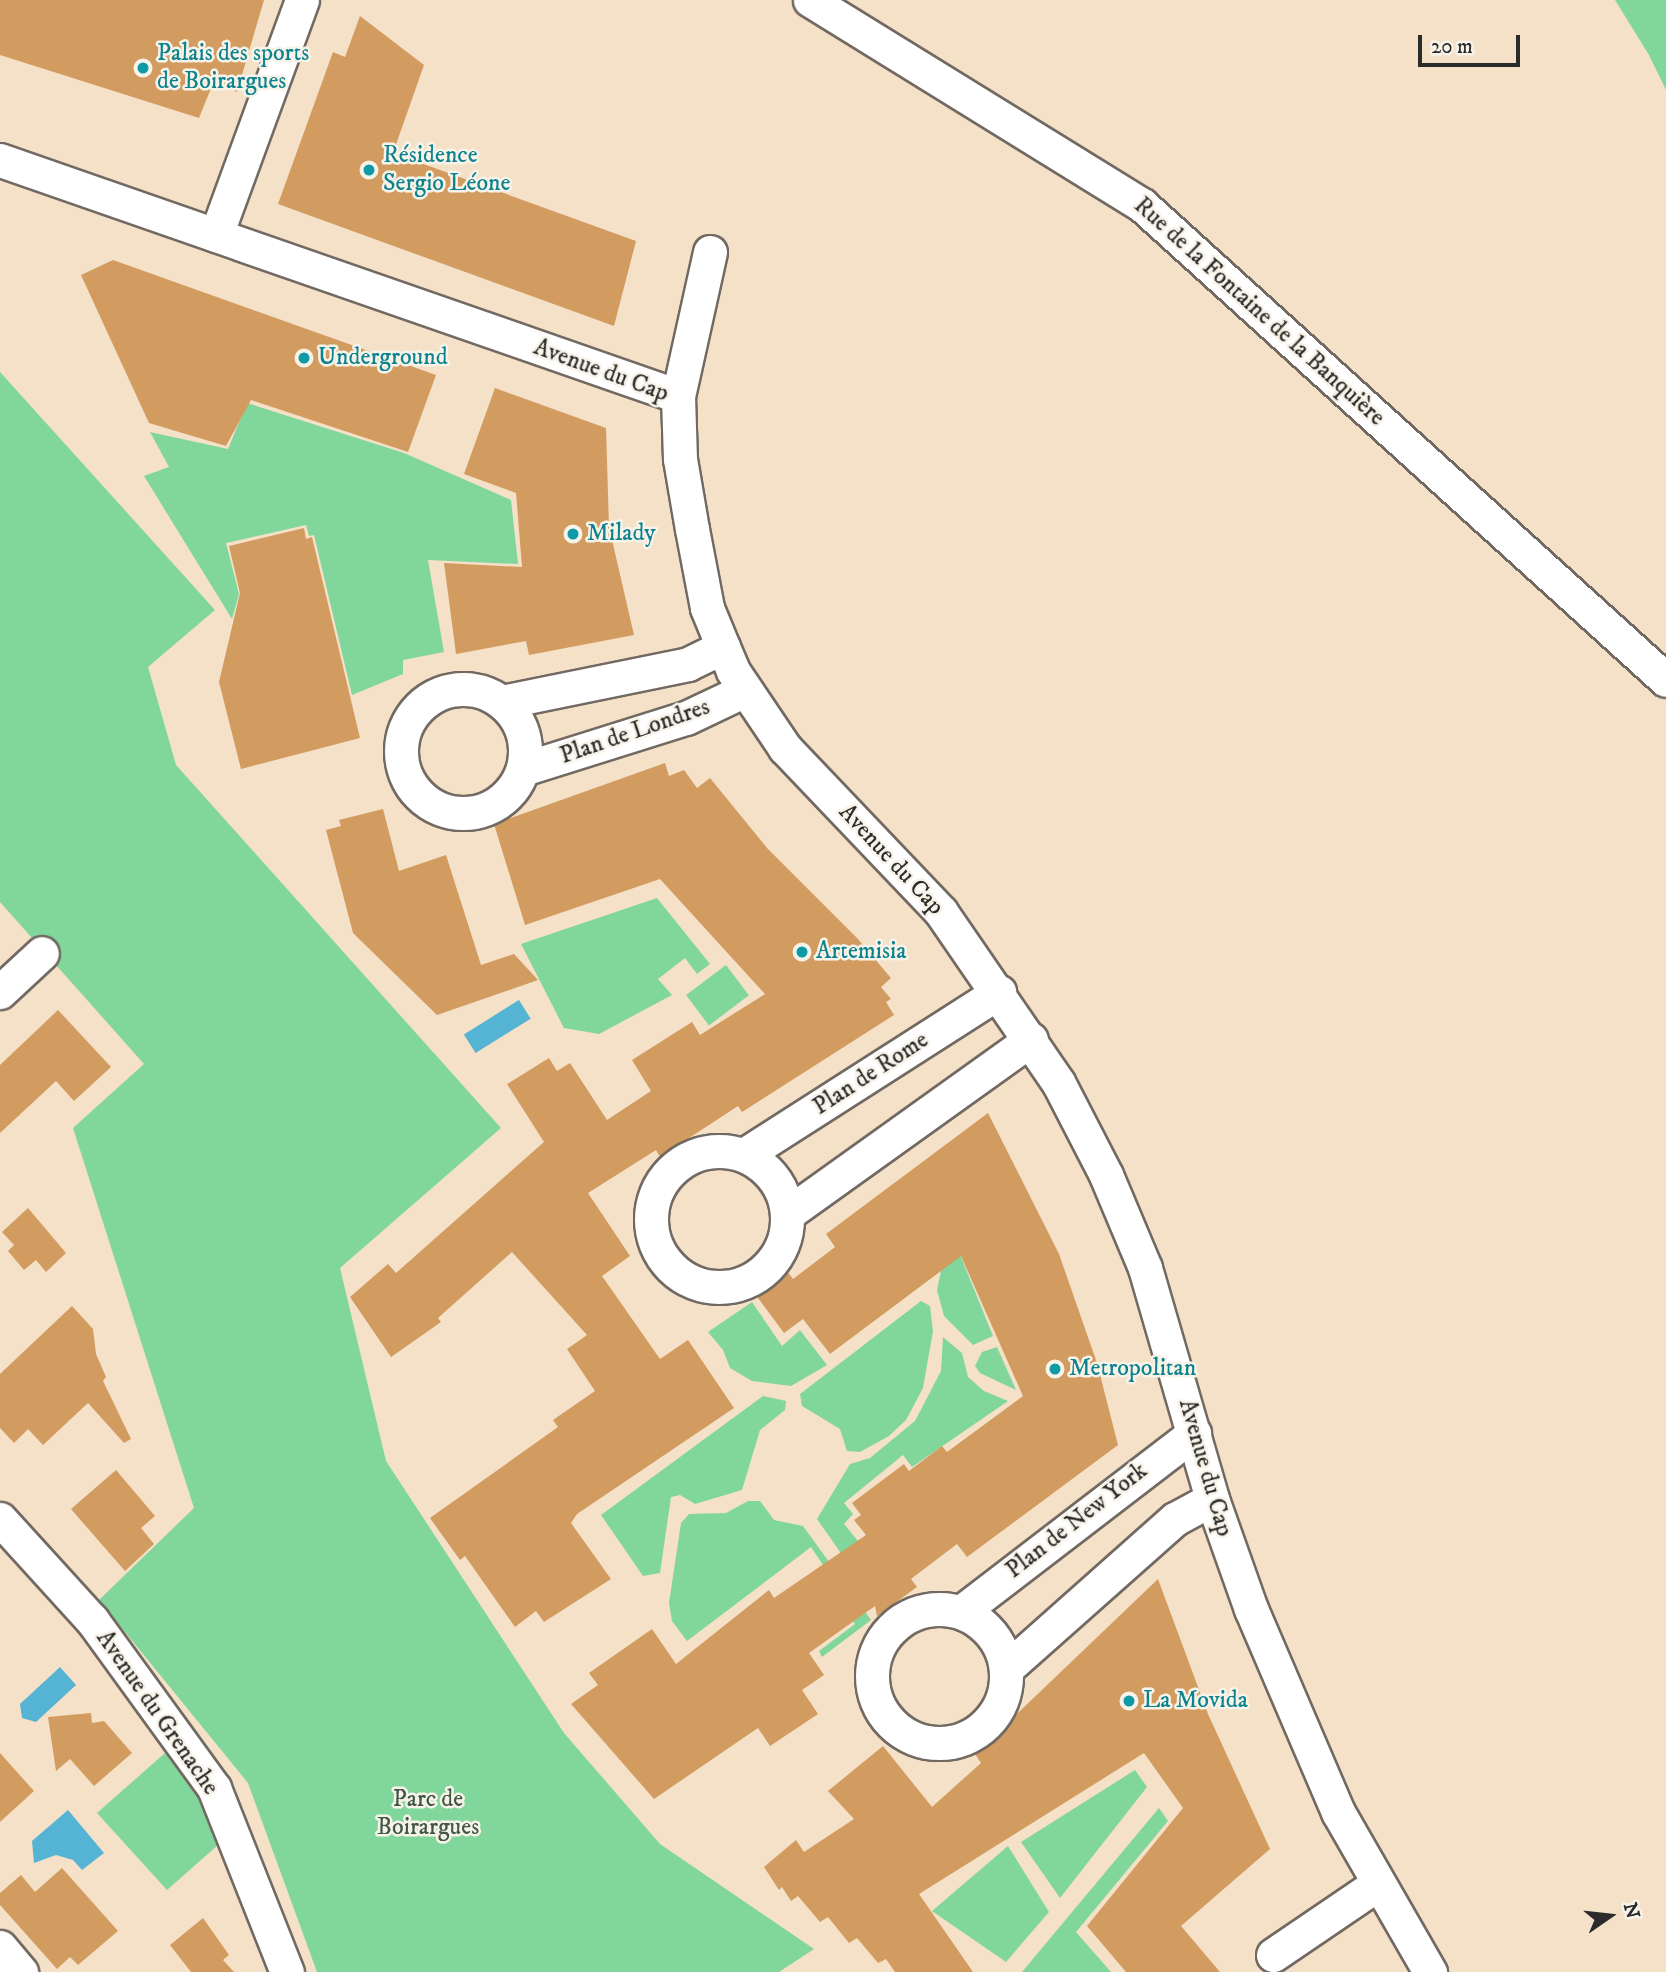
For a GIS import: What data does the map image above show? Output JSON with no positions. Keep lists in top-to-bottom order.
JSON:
{
  "streets": {
    "street": [
      "Rue de la Fontaine de la Banquière",
      "Avenue du Cap",
      "Plan de Londres",
      "Plan de Rome",
      "Plan de New York",
      "Avenue du Grenache"
    ]
  },
  "crossings": [
    ["Avenue du Cap", "Plan de Londres"],
    ["Avenue du Cap", "Plan de Rome"],
    ["Avenue du Cap", "Plan de New York"]
  ],
  "parks": ["Parc de Boirargues"],
  "places": [
    "Palais des sports de Boirargues",
    "Résidence Sergio Léone",
    "Underground",
    "Milady",
    "Artemisia",
    "Metropolitan",
    "La Movida"
  ],
  "scale_bar": "20 m",
  "north": "right"
}
